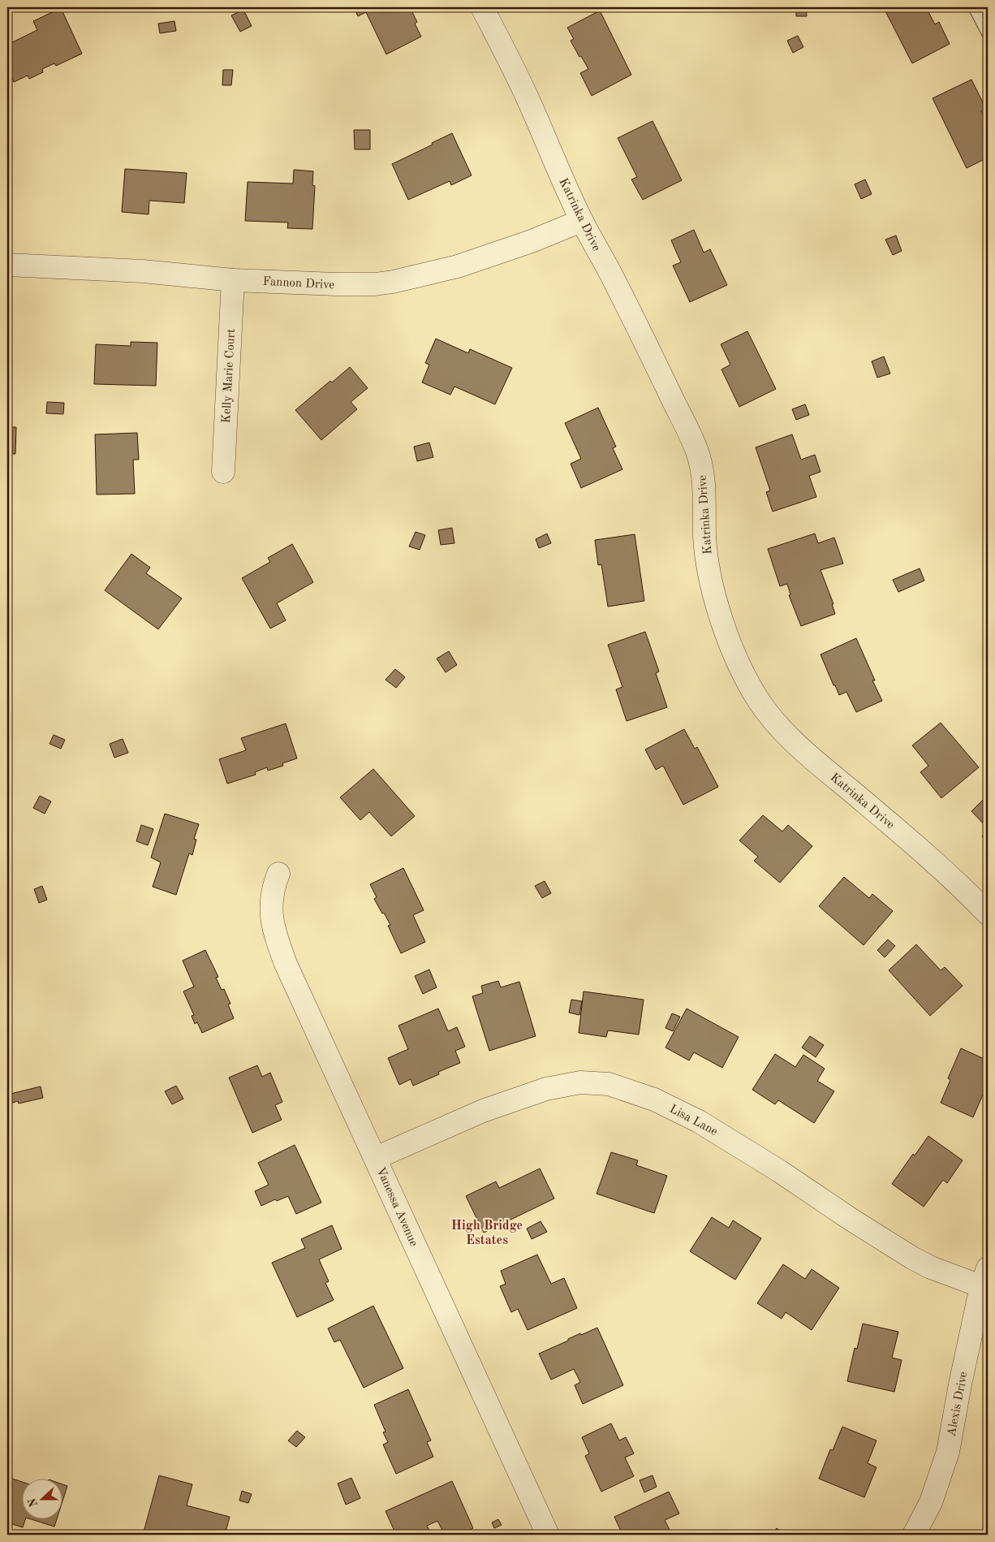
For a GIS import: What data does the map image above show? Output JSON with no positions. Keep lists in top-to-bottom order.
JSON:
{
  "streets": {
    "street": [
      "Katrinka Drive",
      "Fannon Drive",
      "Kelly Marie Court",
      "Lisa Lane",
      "Vanessa Avenue",
      "Alexis Drive"
    ]
  },
  "crossings": [
    ["Katrinka Drive", "Fannon Drive"],
    ["Fannon Drive", "Kelly Marie Court"],
    ["Lisa Lane", "Vanessa Avenue"],
    ["Lisa Lane", "Alexis Drive"]
  ],
  "districts": ["High Bridge Estates"],
  "north": "left"
}
